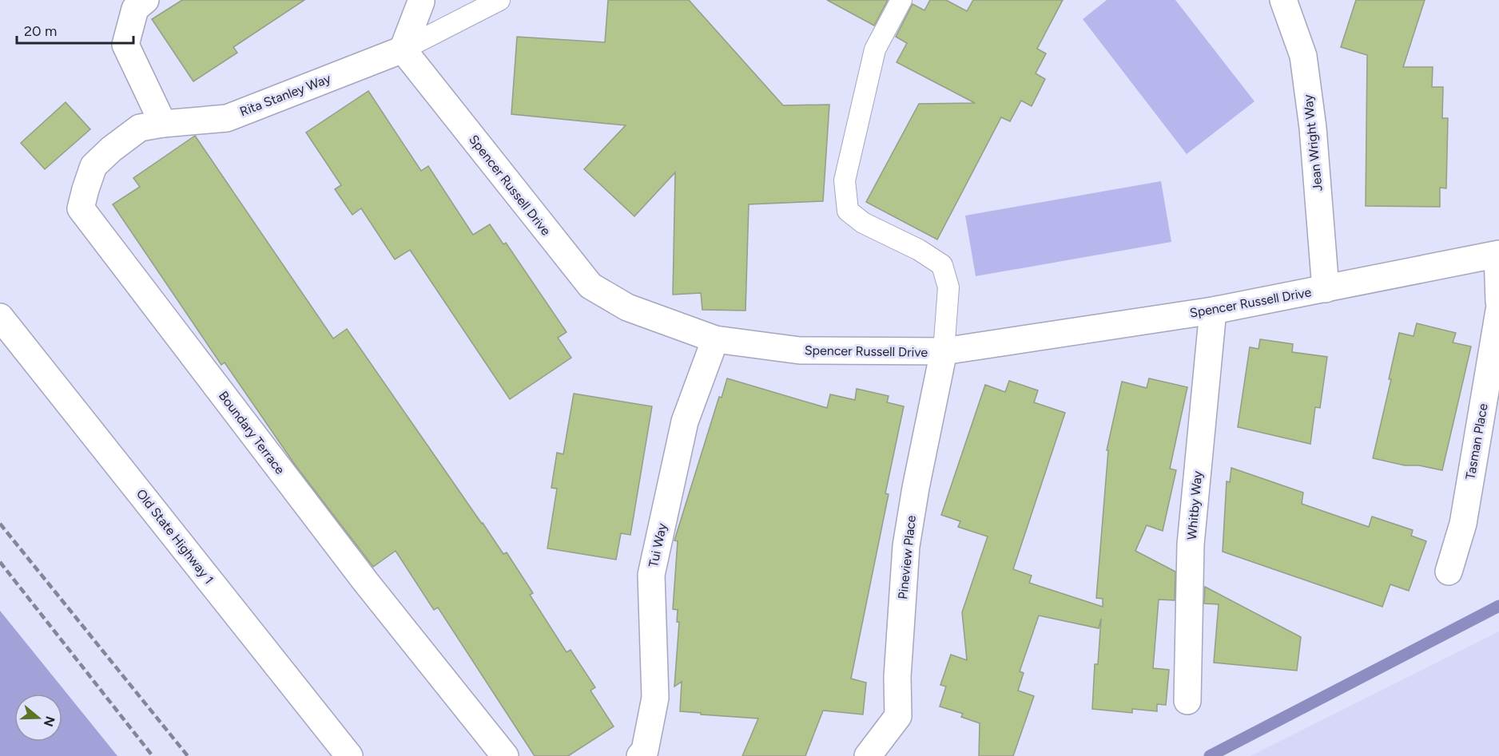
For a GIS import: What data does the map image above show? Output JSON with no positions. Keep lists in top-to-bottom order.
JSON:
{
  "streets": {
    "street": [
      "Rita Stanley Way",
      "Jean Wright Way",
      "Spencer Russell Drive",
      "Boundary Terrace",
      "Tasman Place",
      "Whitby Way",
      "Old State Highway 1",
      "Tui Way",
      "Pineview Place"
    ]
  },
  "crossings": [
    ["Rita Stanley Way", "Spencer Russell Drive"],
    ["Rita Stanley Way", "Boundary Terrace"],
    ["Jean Wright Way", "Spencer Russell Drive"],
    ["Spencer Russell Drive", "Whitby Way"],
    ["Spencer Russell Drive", "Tui Way"],
    ["Spencer Russell Drive", "Pineview Place"]
  ],
  "scale_bar": "20 m",
  "north": "right"
}
